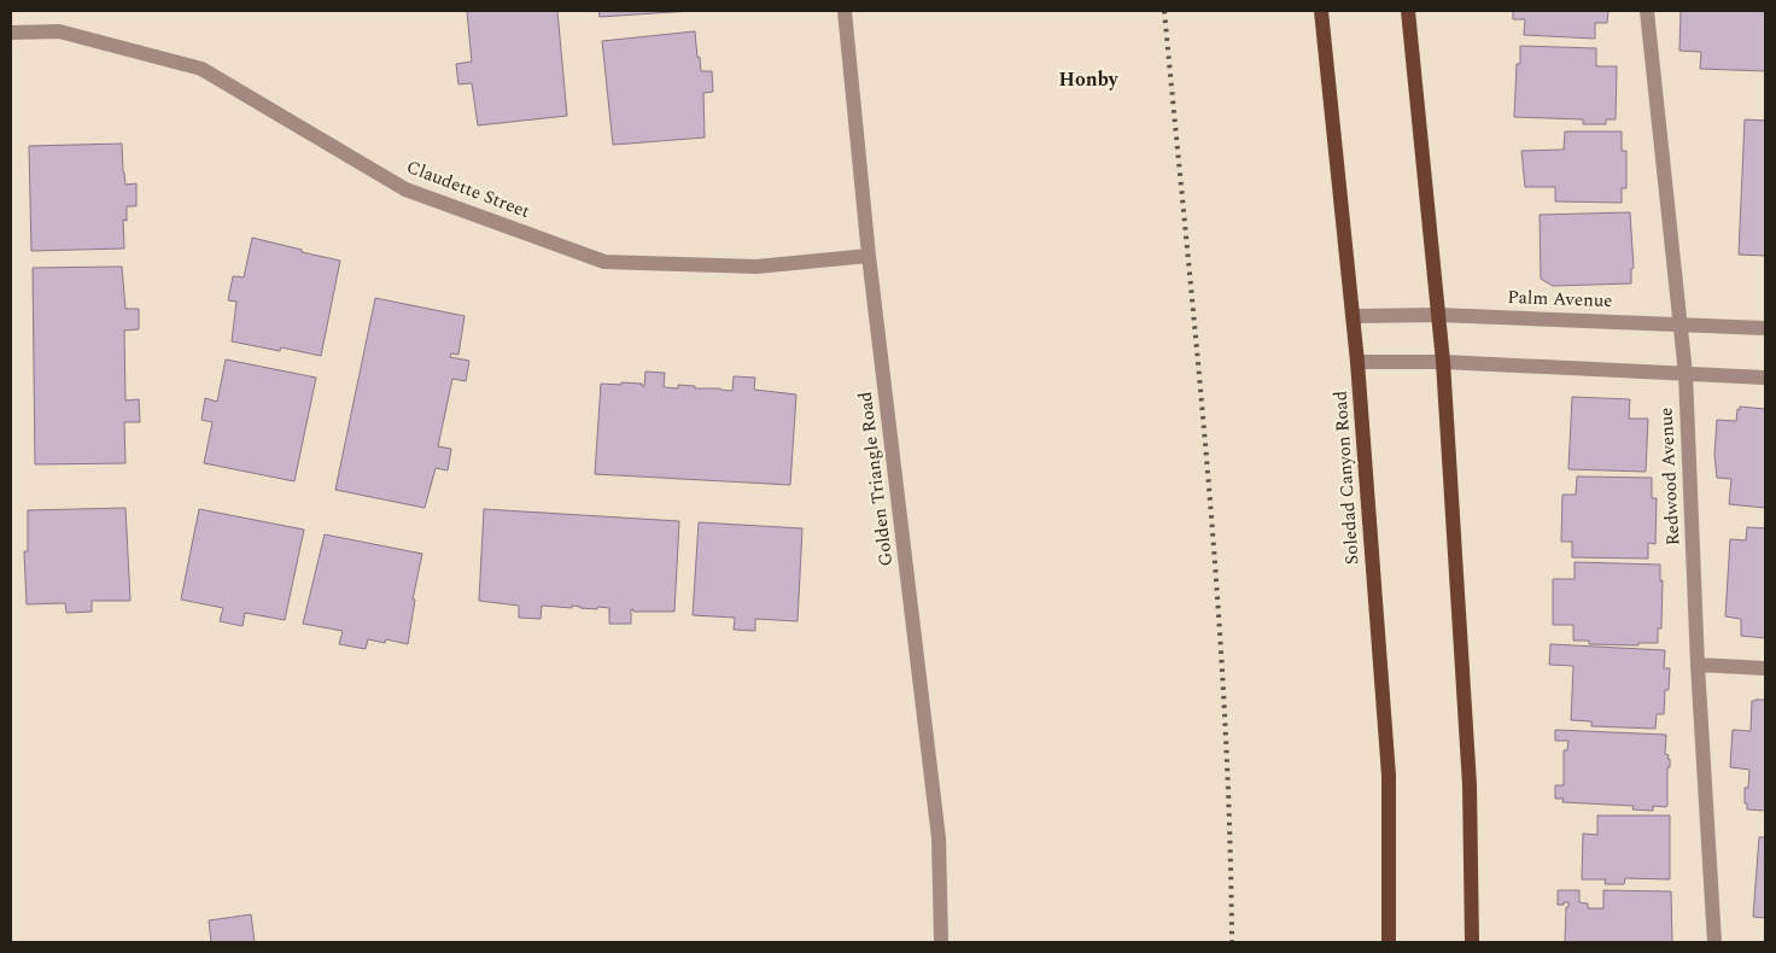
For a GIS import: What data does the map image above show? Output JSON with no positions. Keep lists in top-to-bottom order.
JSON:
{
  "streets": {
    "main road": ["Soledad Canyon Road"],
    "street": [
      "Claudette Street",
      "Palm Avenue",
      "Redwood Avenue",
      "Golden Triangle Road"
    ]
  },
  "crossings": [
    ["Claudette Street", "Golden Triangle Road"],
    ["Palm Avenue", "Redwood Avenue"],
    ["Palm Avenue", "Soledad Canyon Road"]
  ],
  "districts": ["Honby"]
}
